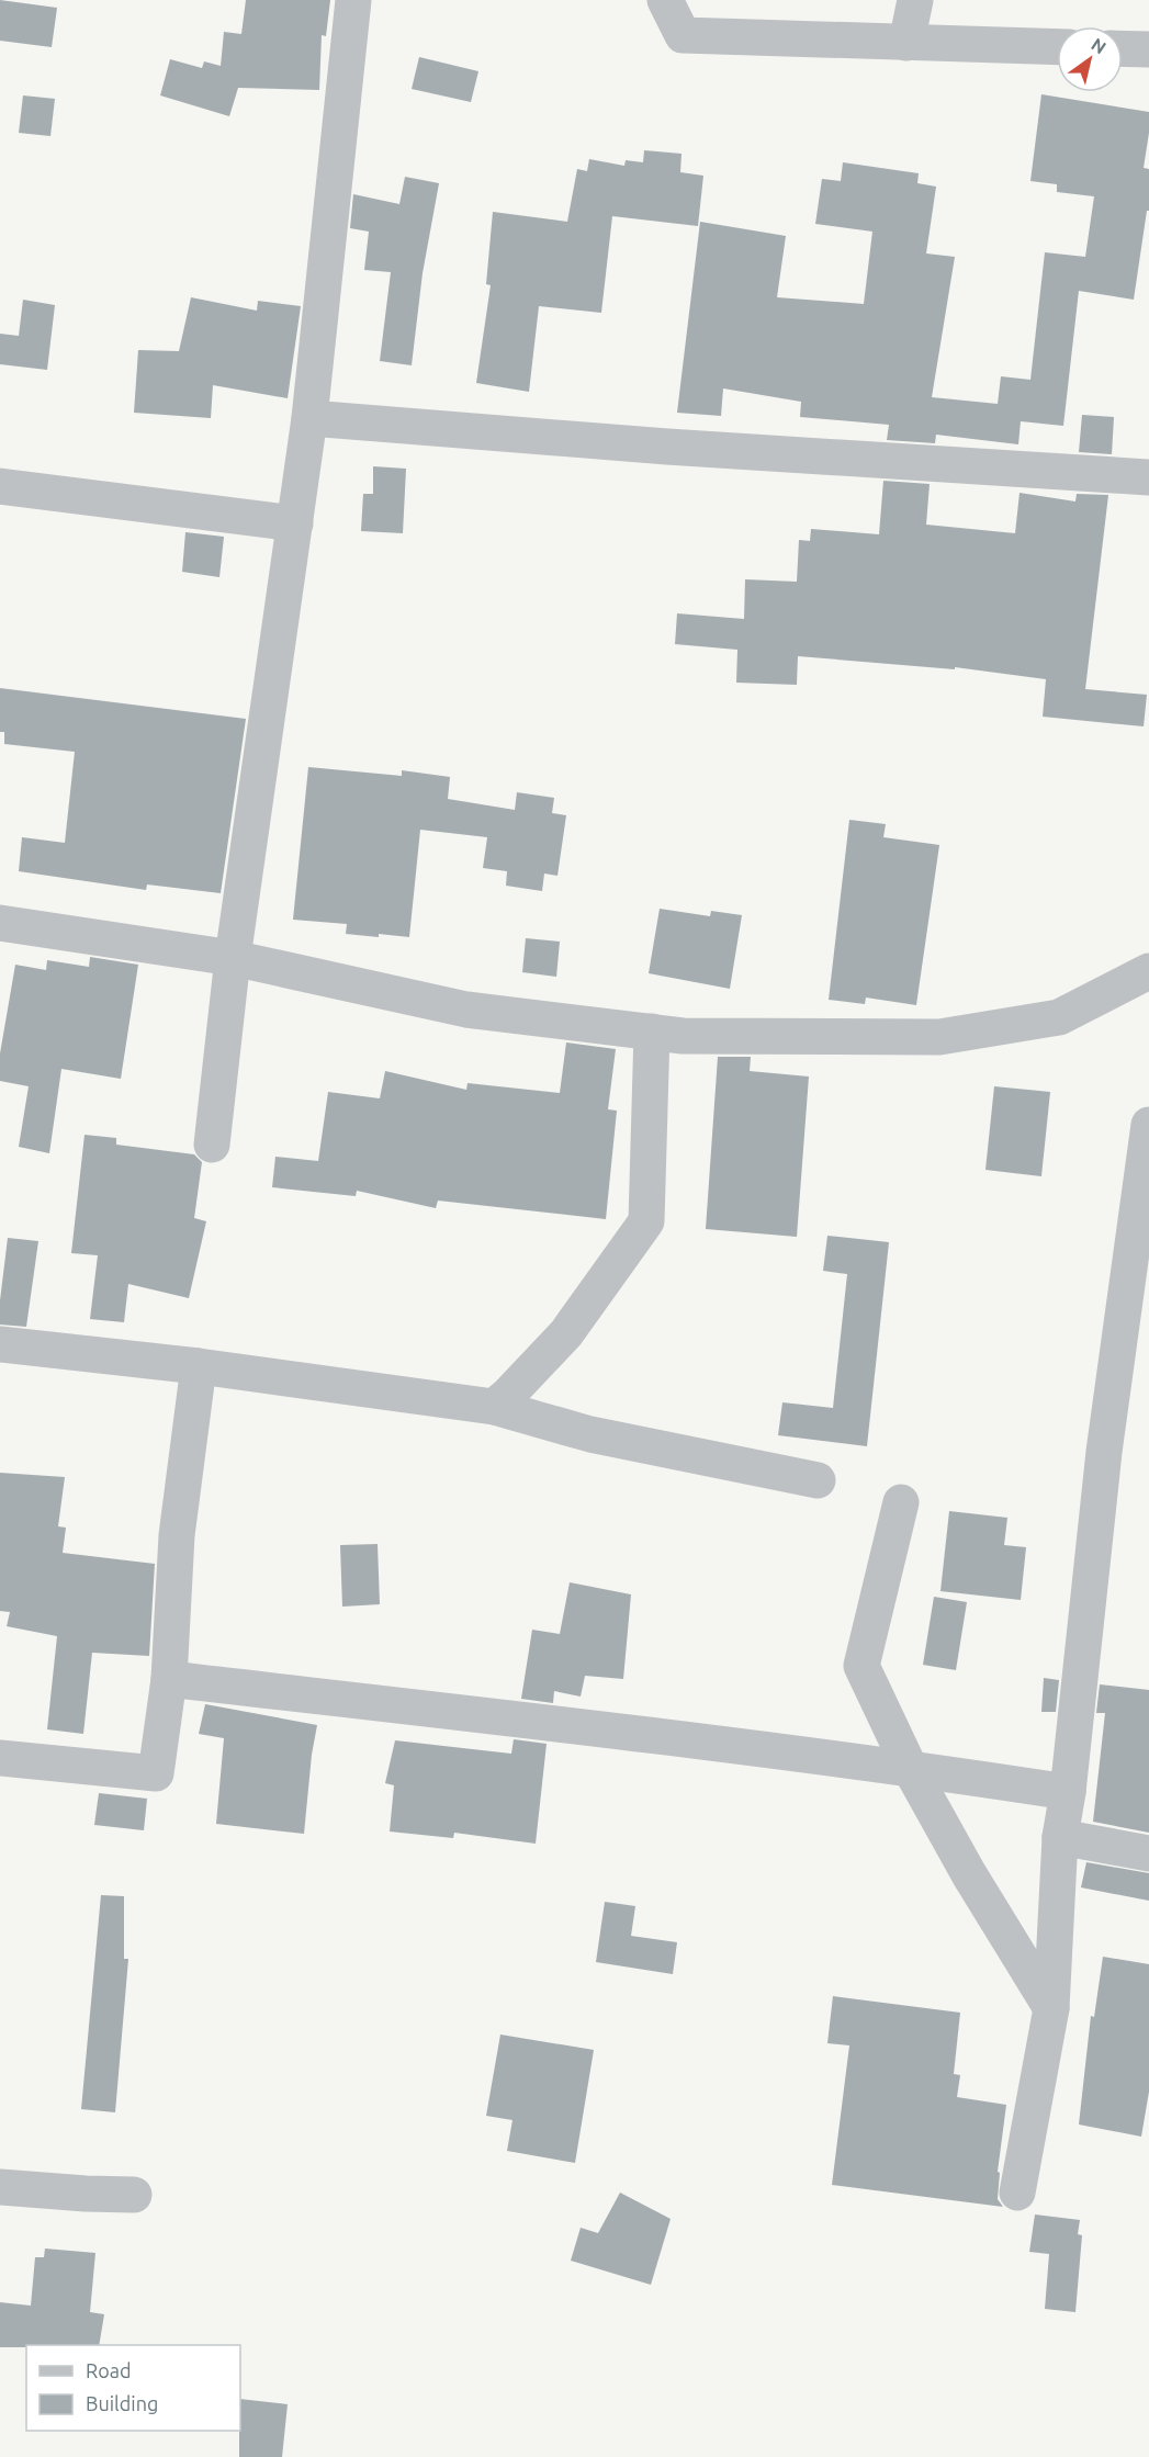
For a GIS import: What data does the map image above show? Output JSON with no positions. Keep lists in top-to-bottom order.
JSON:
{
  "legend": ["Road", "Building"],
  "north": "top right"
}
